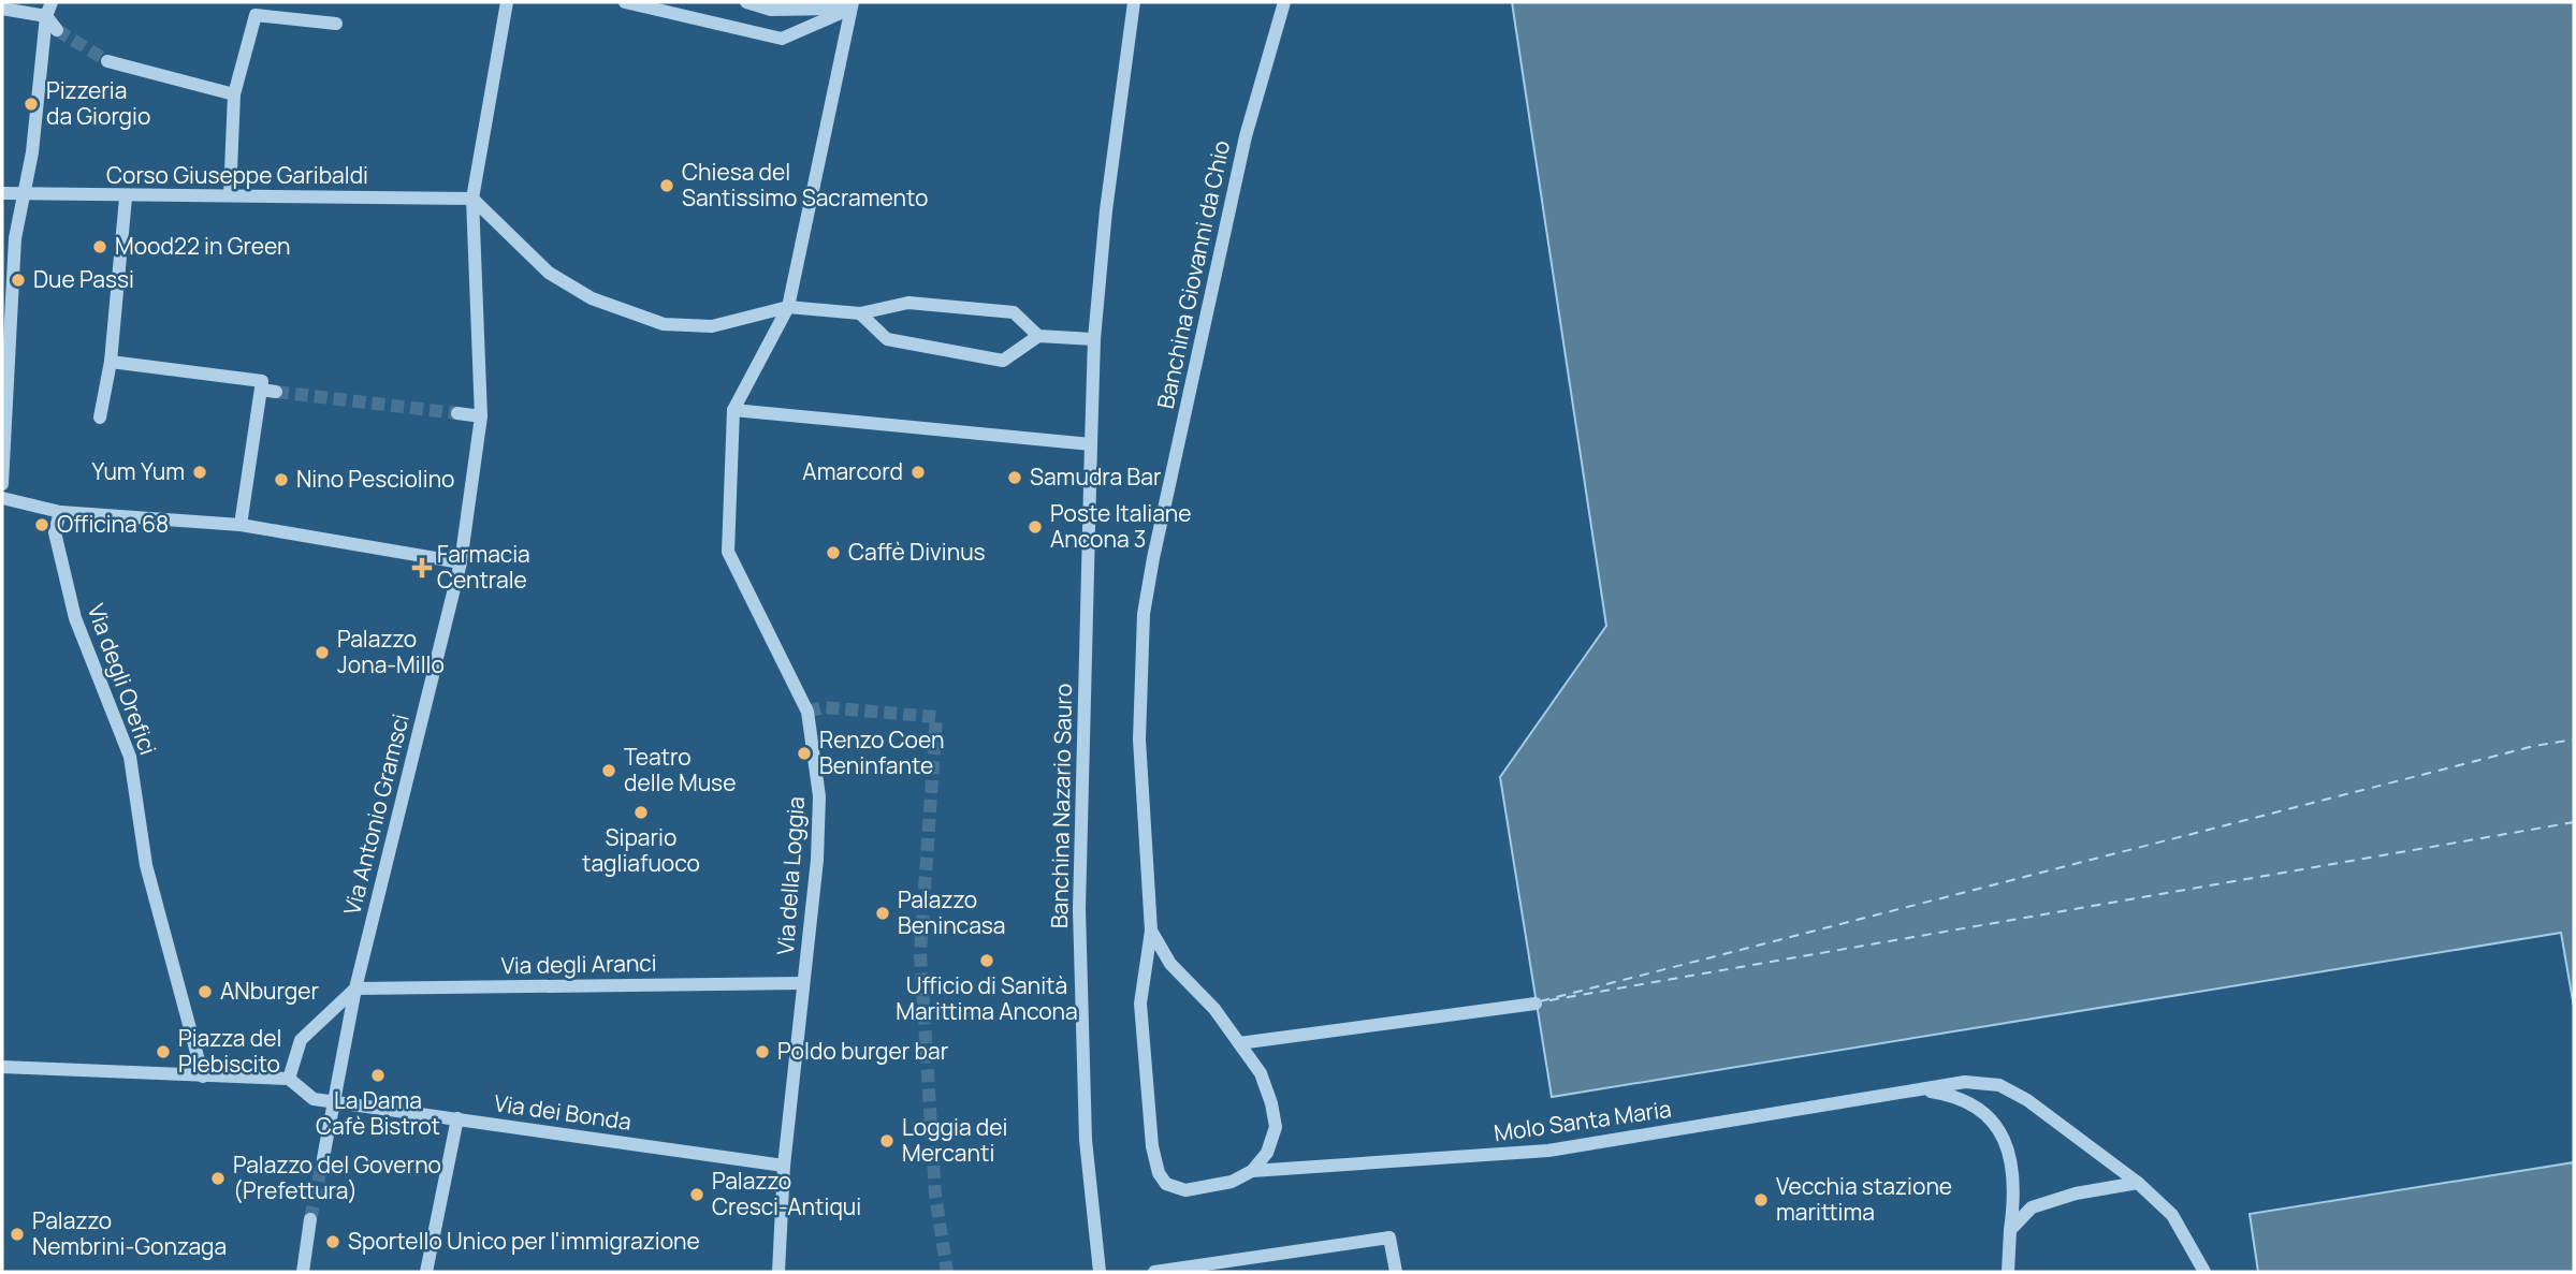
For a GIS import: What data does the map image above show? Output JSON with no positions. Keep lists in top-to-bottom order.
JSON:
{
  "streets": {
    "street": [
      "Corso Giuseppe Garibaldi",
      "Banchina Giovanni da Chio",
      "Via degli Orefici",
      "Banchina Nazario Sauro",
      "Via Antonio Gramsci",
      "Via della Loggia",
      "Via degli Aranci",
      "Via dei Bonda",
      "Molo Santa Maria"
    ]
  },
  "crossings": [
    ["Corso Giuseppe Garibaldi", "Via Antonio Gramsci"],
    ["Via Antonio Gramsci", "Via degli Aranci"],
    ["Via della Loggia", "Via degli Aranci"],
    ["Via della Loggia", "Via dei Bonda"]
  ],
  "places": {
    "other": [
      "Pizzeria da Giorgio",
      "Chiesa del Santissimo Sacramento",
      "Mood22 in Green",
      "Due Passi",
      "Yum Yum",
      "Amarcord",
      "Samudra Bar",
      "Nino Pesciolino",
      "Officina 68",
      "Poste Italiane Ancona 3",
      "Caffè Divinus",
      "Palazzo Jona-Millo",
      "Renzo Coen Beninfante",
      "Teatro delle Muse",
      "Sipario tagliafuoco",
      "Palazzo Benincasa",
      "Ufficio di Sanità Marittima Ancona",
      "ANburger",
      "Piazza del Plebiscito",
      "Poldo burger bar",
      "La Dama Cafè Bistrot",
      "Loggia dei Mercanti",
      "Palazzo del Governo (Prefettura)",
      "Palazzo Cresci-Antiqui",
      "Vecchia stazione marittima",
      "Palazzo Nembrini-Gonzaga",
      "Sportello Unico per l'immigrazione"
    ],
    "health": ["Farmacia Centrale"]
  }
}
